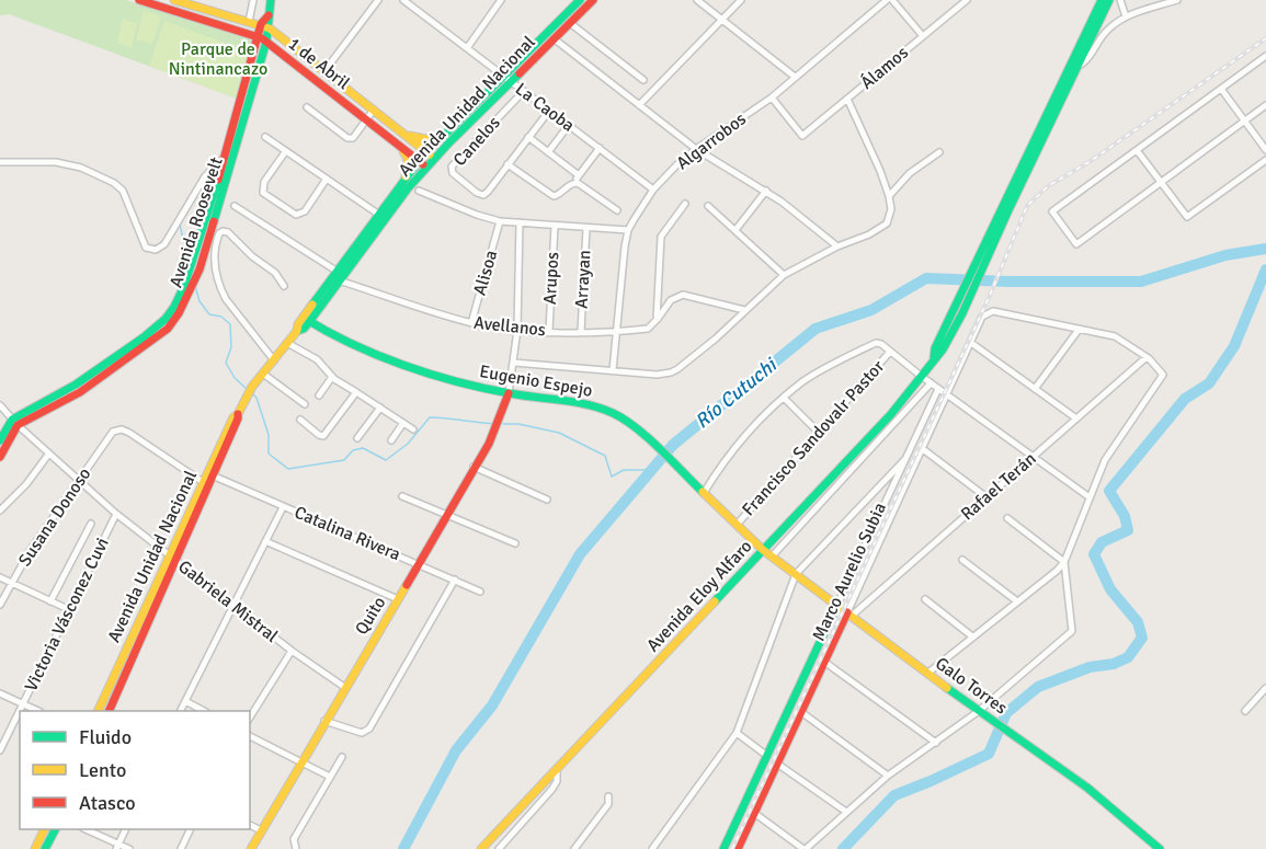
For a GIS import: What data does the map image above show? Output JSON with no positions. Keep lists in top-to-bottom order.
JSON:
{
  "streets": {
    "main road": [
      "1 de Abril",
      "Avenida Unidad Nacional",
      "Avenida Roosevelt",
      "Eugenio Espejo",
      "Marco Aurelio Subia",
      "Avenida Eloy Alfaro",
      "Quito",
      "Galo Torres"
    ],
    "street": [
      "Álamos",
      "La Caoba",
      "Canelos",
      "Algarrobos",
      "Alisoa",
      "Arupos",
      "Arrayan",
      "Avellanos",
      "Francisco Sandovalr Pastor",
      "Rafael Terán",
      "Susana Donoso",
      "Catalina Rivera",
      "Gabriela Mistral",
      "Victoria Vásconez Cuvi"
    ]
  },
  "crossings": [
    ["1 de Abril", "Avenida Unidad Nacional"],
    ["1 de Abril", "Avenida Roosevelt"],
    ["Álamos", "Algarrobos"],
    ["Avenida Unidad Nacional", "La Caoba"],
    ["Avenida Unidad Nacional", "Avellanos"],
    ["Avenida Unidad Nacional", "Eugenio Espejo"],
    ["Avenida Unidad Nacional", "Susana Donoso"],
    ["Avenida Unidad Nacional", "Catalina Rivera"],
    ["Avenida Unidad Nacional", "Gabriela Mistral"],
    ["La Caoba", "Canelos"],
    ["La Caoba", "Algarrobos"],
    ["Algarrobos", "Avellanos"],
    ["Avenida Roosevelt", "Gabriela Mistral"],
    ["Alisoa", "Avellanos"],
    ["Arupos", "Avellanos"],
    ["Arrayan", "Avellanos"],
    ["Eugenio Espejo", "Francisco Sandovalr Pastor"],
    ["Eugenio Espejo", "Avenida Eloy Alfaro"],
    ["Eugenio Espejo", "Quito"],
    ["Eugenio Espejo", "Galo Torres"],
    ["Rafael Terán", "Marco Aurelio Subia"],
    ["Rafael Terán", "Galo Torres"],
    ["Susana Donoso", "Gabriela Mistral"],
    ["Catalina Rivera", "Quito"],
    ["Marco Aurelio Subia", "Galo Torres"],
    ["Avenida Eloy Alfaro", "Galo Torres"],
    ["Gabriela Mistral", "Victoria Vásconez Cuvi"],
    ["Gabriela Mistral", "Quito"]
  ],
  "water": ["Río Cutuchi"],
  "parks": ["Parque de Nintinancazo"],
  "legend": ["Fluido", "Lento", "Atasco"]
}
